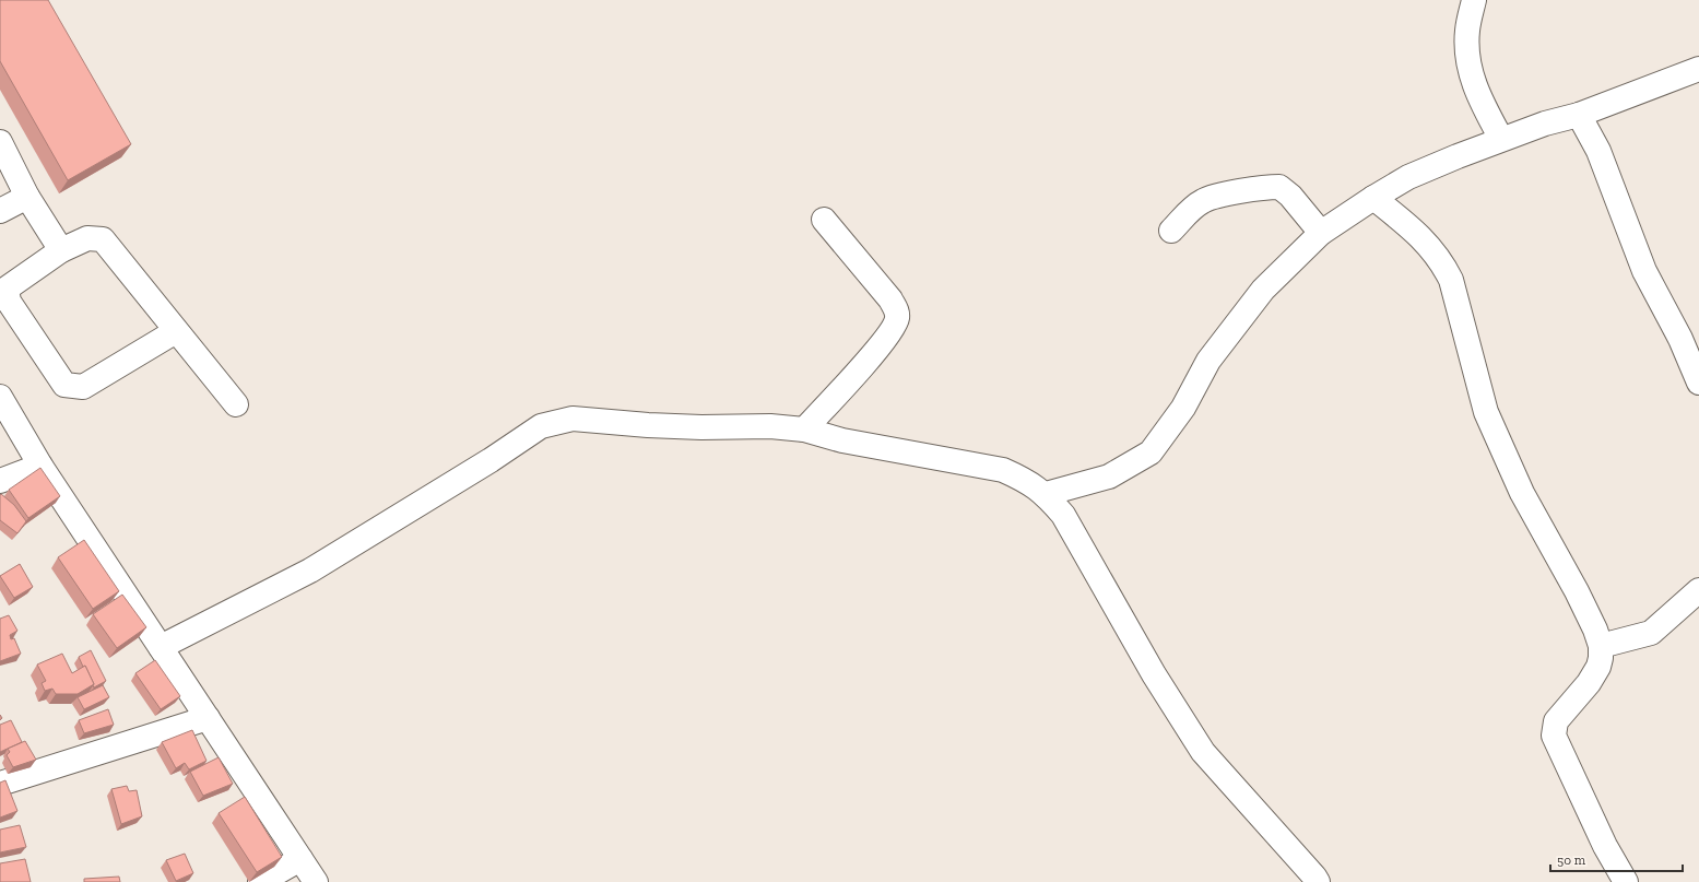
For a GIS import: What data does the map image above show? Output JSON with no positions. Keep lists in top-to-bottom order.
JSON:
{
  "scale_bar": "50 m"
}
